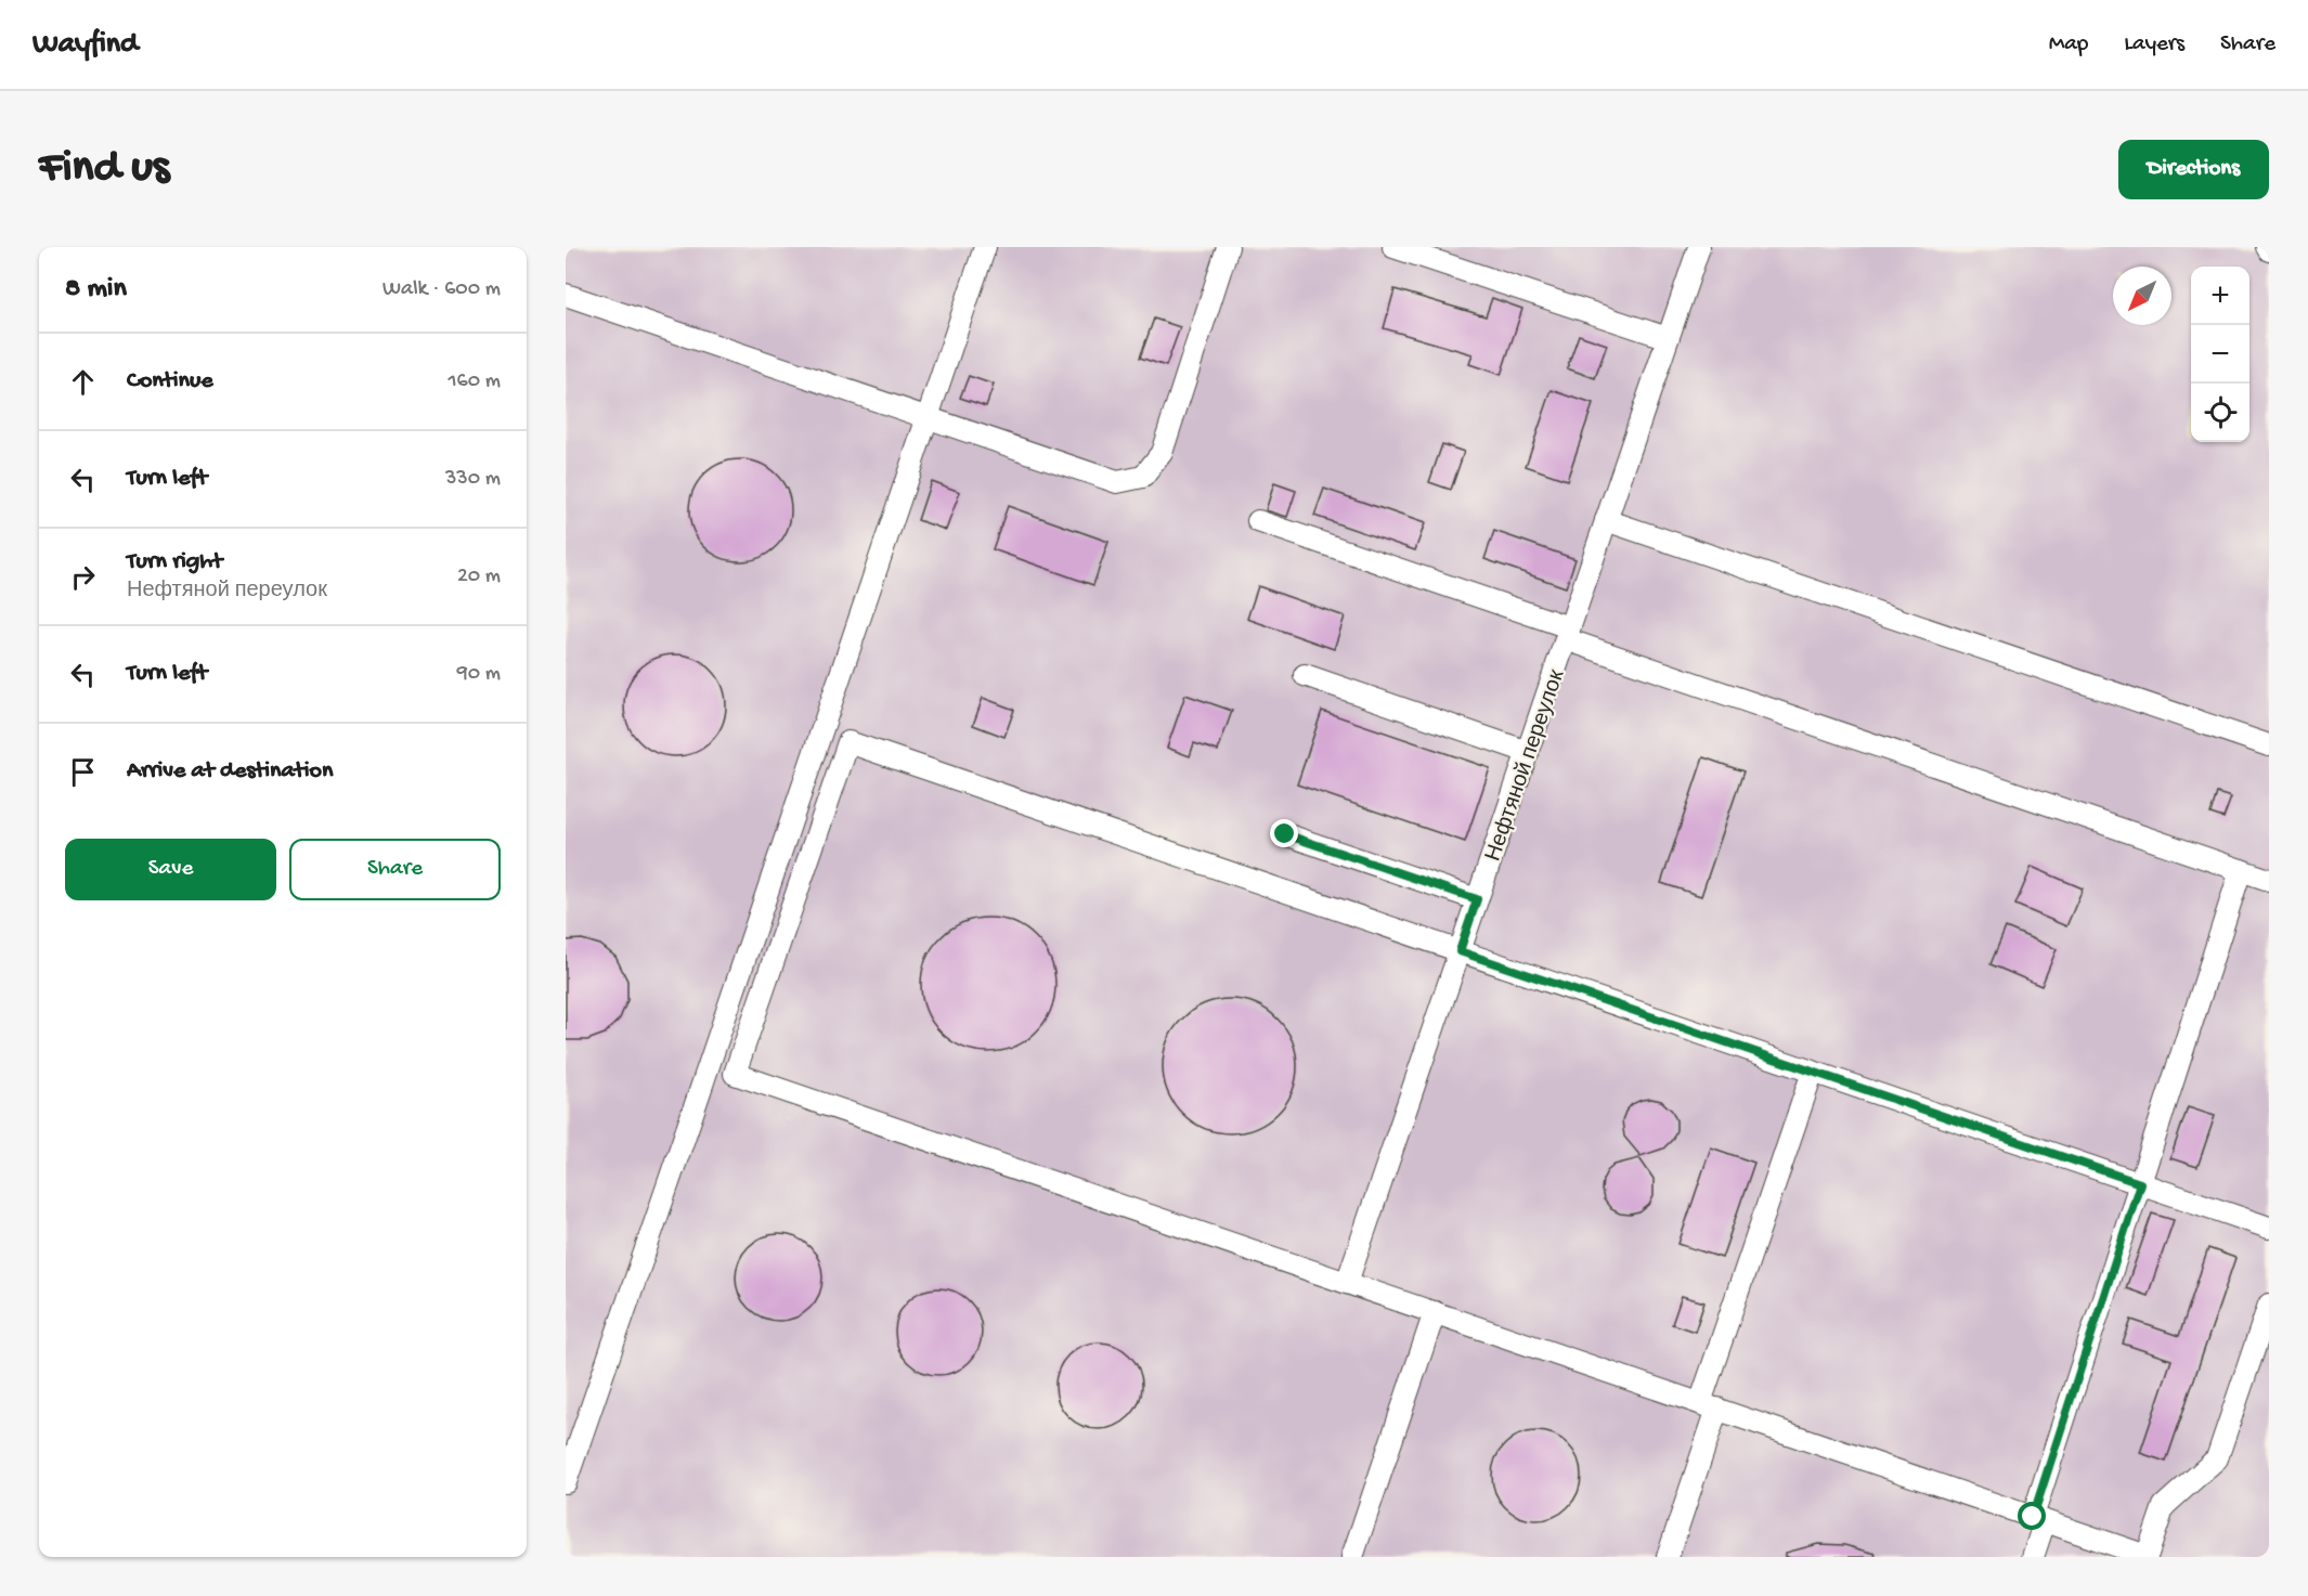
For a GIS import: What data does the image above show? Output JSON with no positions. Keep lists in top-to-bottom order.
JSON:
{
  "streets": {
    "street": ["Нефтяной переулок"]
  },
  "north": "bottom left",
  "page": {
    "header": "Wayfind",
    "nav": ["Map", "Layers", "Share"],
    "buttons": [
      "Directions",
      ["Save", "Share"]
    ],
    "title": "Find us",
    "heading": ["8 min", "Walk · 600 m"],
    "map_buttons": ["+", "−"],
    "list": [
      ["Continue", "160 m"],
      ["Turn left", "330 m"],
      ["Turn right", "Нефтяной переулок", "20 m"],
      ["Turn left", "90 m"],
      "Arrive at destination"
    ]
  }
}
